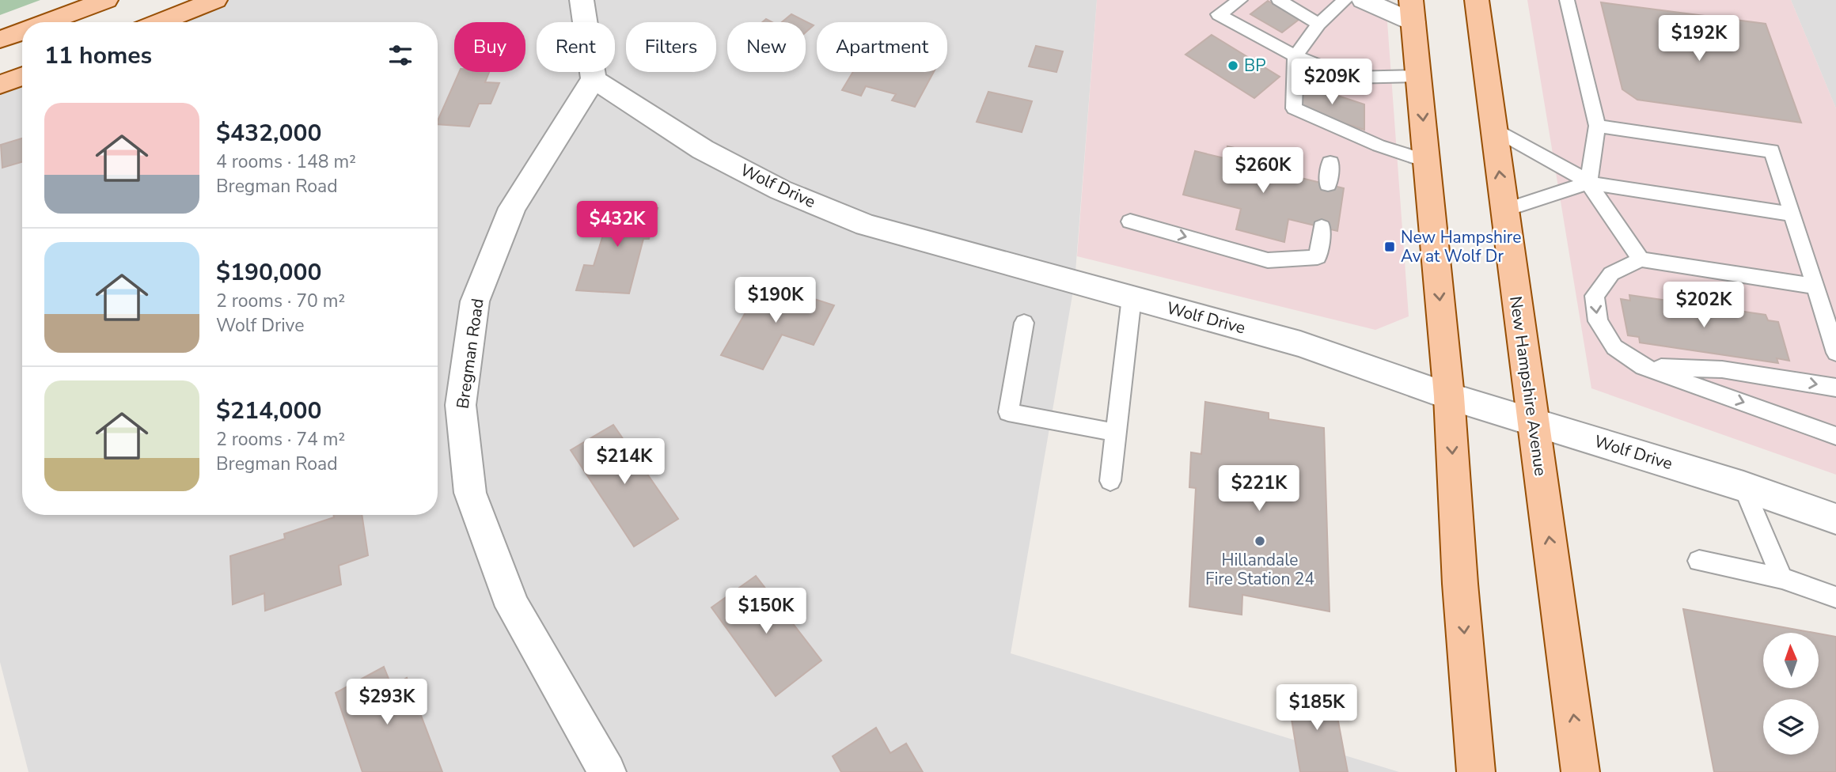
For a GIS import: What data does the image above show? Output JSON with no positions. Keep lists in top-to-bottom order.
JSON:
{
  "streets": {
    "main road": ["New Hampshire Avenue"],
    "street": ["Wolf Drive", "Bregman Road"]
  },
  "crossings": [
    ["Wolf Drive", "Bregman Road"],
    ["Wolf Drive", "New Hampshire Avenue"]
  ],
  "places": {
    "other": ["BP", "Hillandale Fire Station 24"],
    "transit": ["New Hampshire Av at Wolf Dr"]
  },
  "north": "top",
  "page": {
    "price": [
      "$192K",
      "$209K",
      "$260K",
      "$432K",
      "$190K",
      "$202K",
      "$214K",
      "$221K",
      "$150K",
      "$293K",
      "$185K"
    ],
    "chip": [
      "Buy",
      "Rent",
      "Filters",
      "New",
      "Apartment"
    ],
    "heading": "11 homes",
    "list": [
      {
        "name": "$432,000",
        "note": "4 rooms · 148 m² · Bregman Road"
      },
      {
        "name": "$190,000",
        "note": "2 rooms · 70 m² · Wolf Drive"
      },
      {
        "name": "$214,000",
        "note": "2 rooms · 74 m² · Bregman Road"
      }
    ]
  }
}
